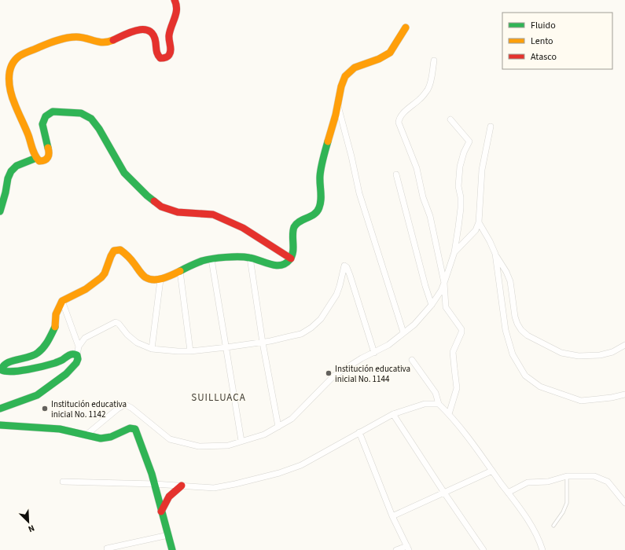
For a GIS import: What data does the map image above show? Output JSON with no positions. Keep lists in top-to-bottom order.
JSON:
{
  "districts": ["SUILLUACA"],
  "places": ["Institución educativa inicial No. 1144", "Institución educativa inicial No. 1142"],
  "legend": ["Fluido", "Lento", "Atasco"],
  "north": "bottom right"
}
